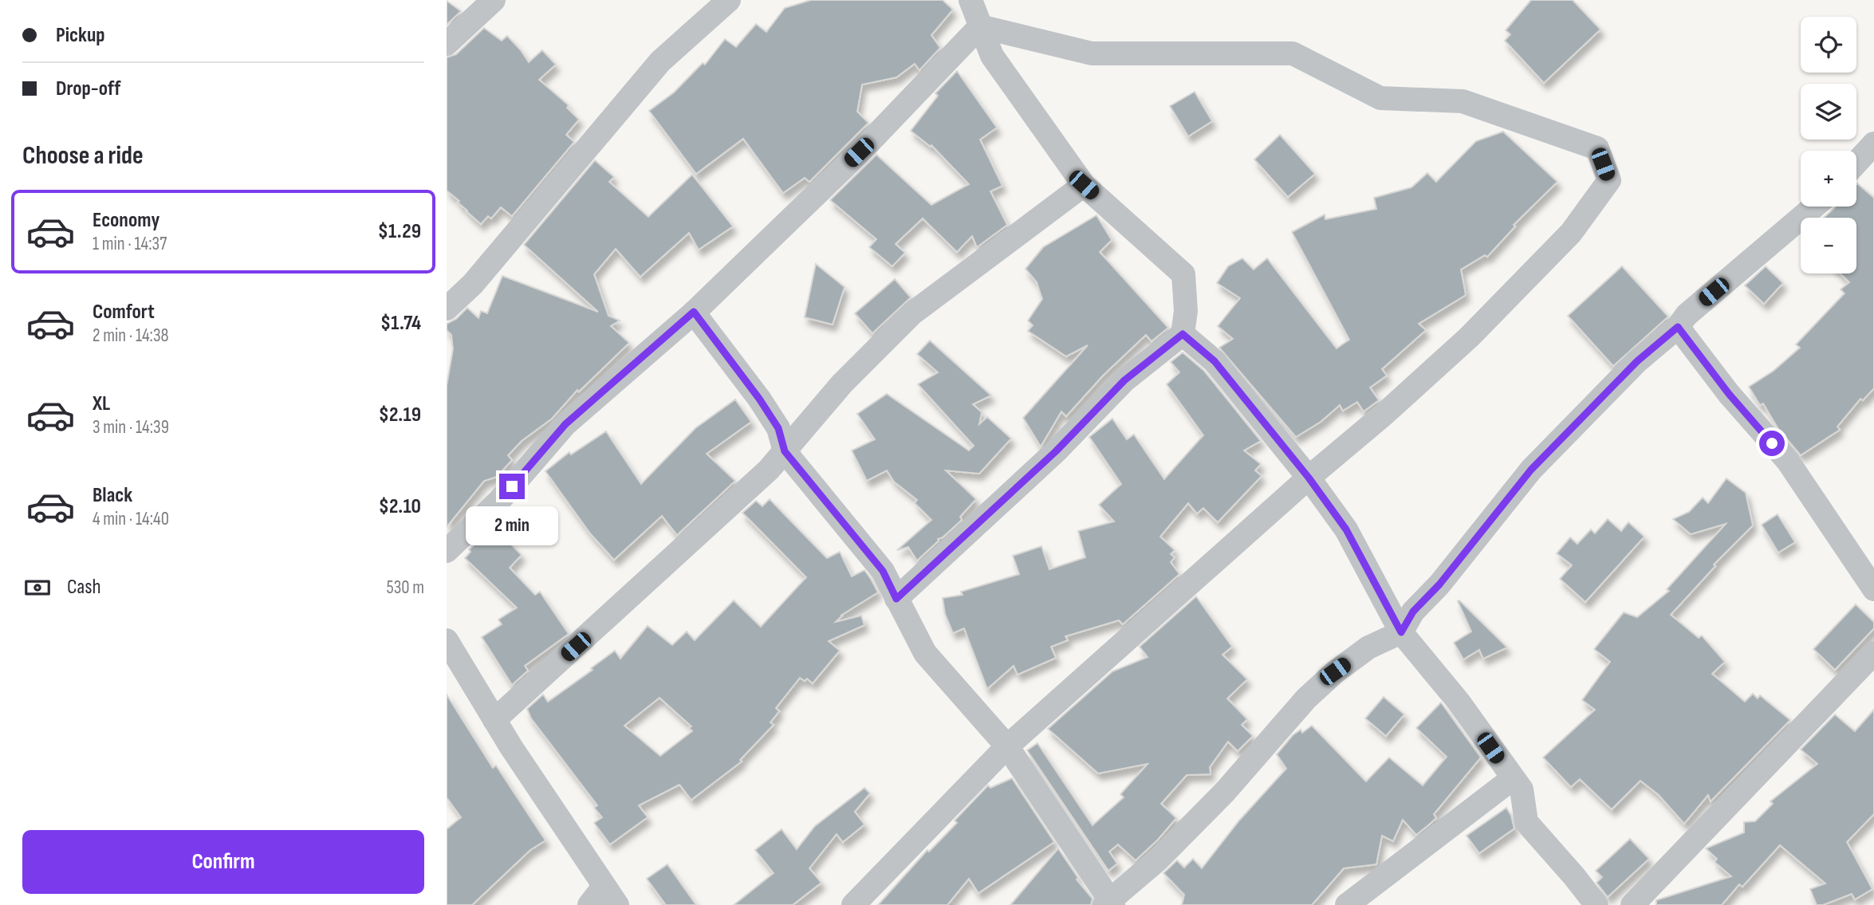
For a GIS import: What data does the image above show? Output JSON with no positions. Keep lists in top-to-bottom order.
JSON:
{
  "page": {
    "banner": ["Pickup", "Drop-off"],
    "map_buttons": ["+", "−"],
    "heading": "Choose a ride",
    "list": [
      {
        "name": "Economy",
        "note": "1 min · 14:37",
        "value": "$1.29"
      },
      {
        "name": "Comfort",
        "note": "2 min · 14:38",
        "value": "$1.74"
      },
      {
        "name": "XL",
        "note": "3 min · 14:39",
        "value": "$2.19"
      },
      {
        "name": "Black",
        "note": "4 min · 14:40",
        "value": "$2.10"
      }
    ],
    "bubble": "2 min",
    "pay": ["Cash", "530 m"],
    "buttons": "Confirm"
  }
}
